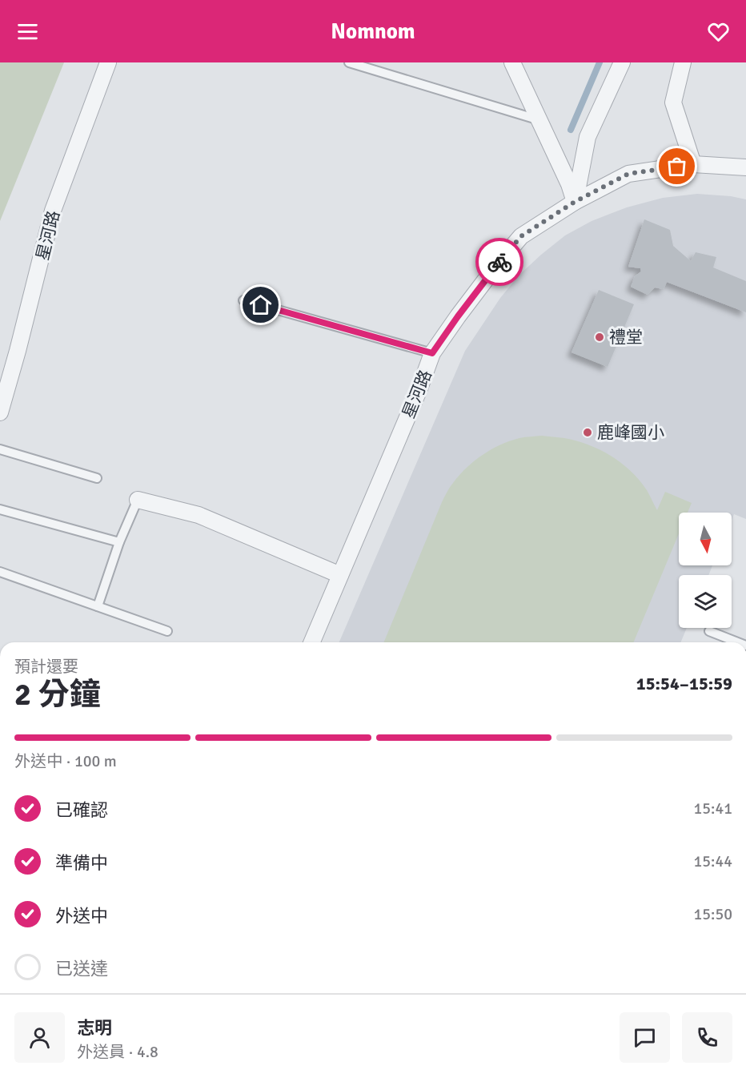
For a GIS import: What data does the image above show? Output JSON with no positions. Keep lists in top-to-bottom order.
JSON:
{
  "streets": {
    "street": ["星河路"]
  },
  "places": ["禮堂", "鹿峰國小"],
  "north": "bottom",
  "page": {
    "header": "Nomnom",
    "heading": ["2 分鐘", "預計還要", "15:54–15:59"],
    "panel": ["志明", "外送員 · 4.8"],
    "bar": "外送中 · 100 m",
    "list": [
      ["已確認", "15:41"],
      ["準備中", "15:44"],
      ["外送中", "15:50"],
      "已送達"
    ]
  }
}
